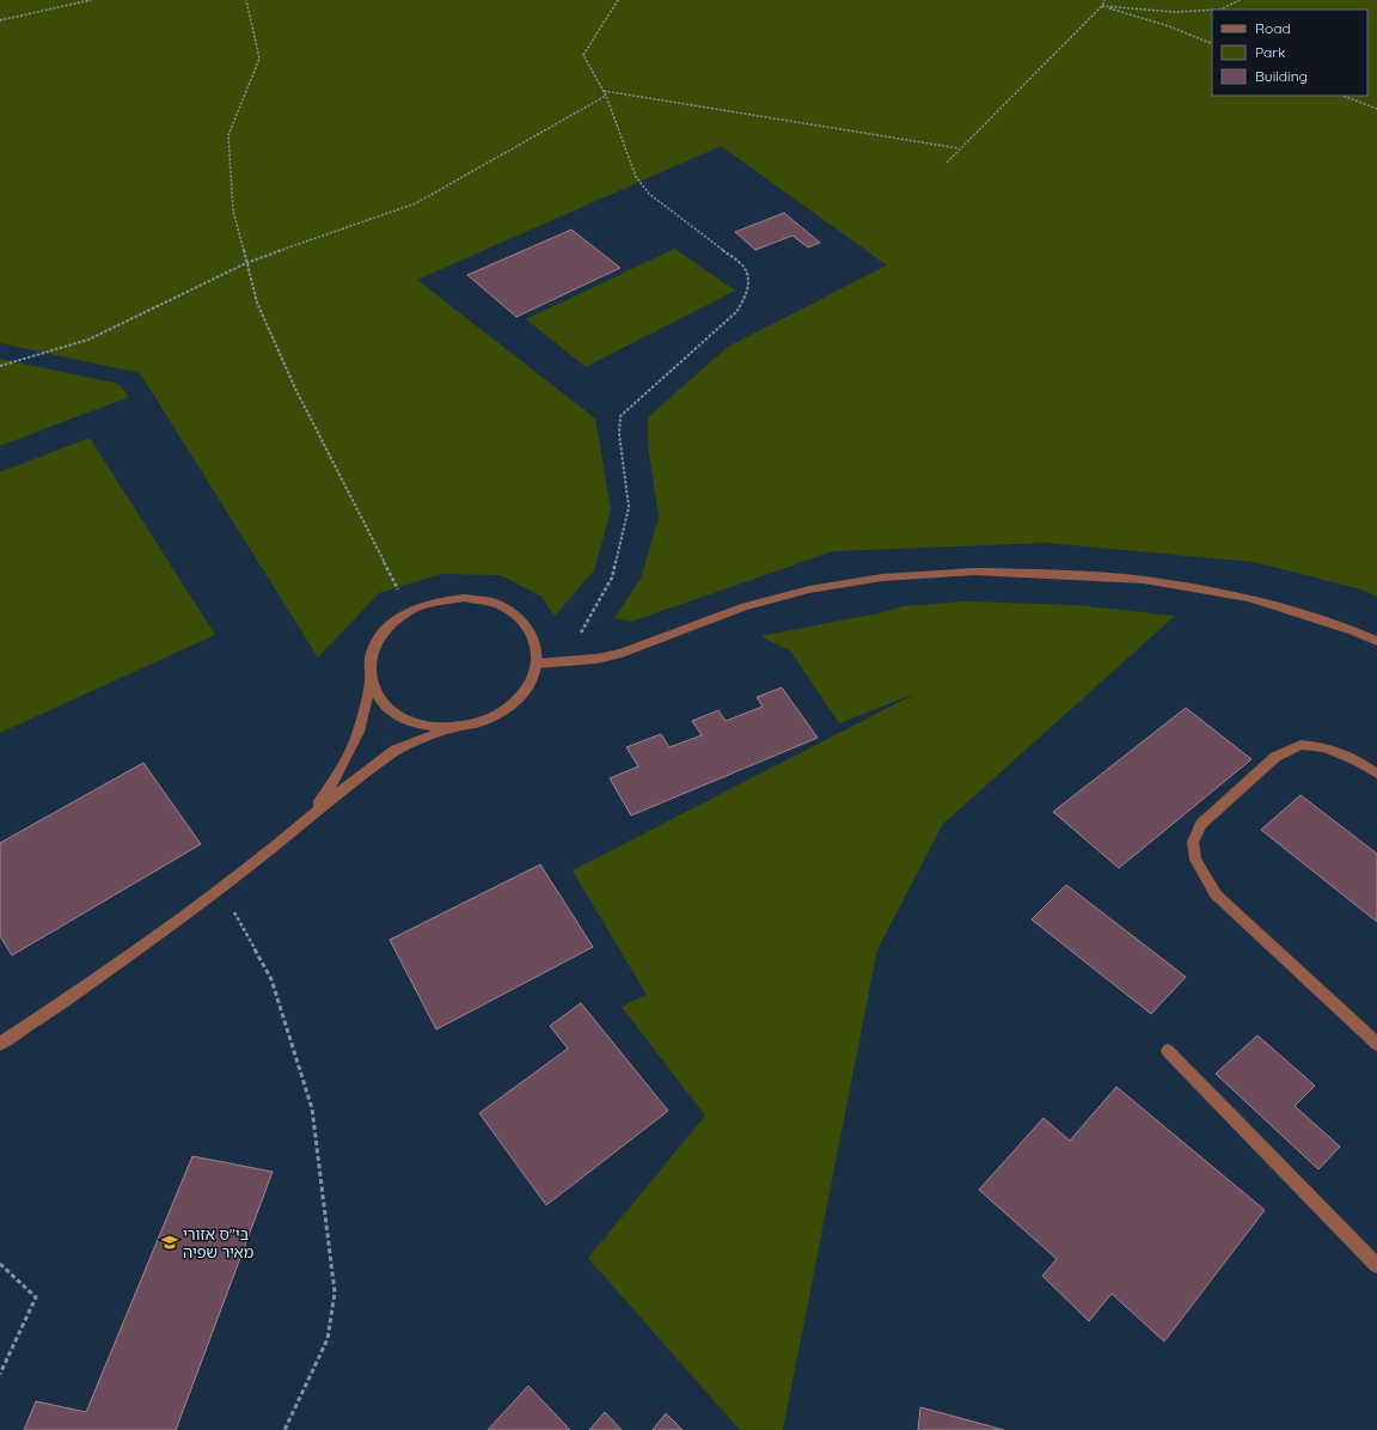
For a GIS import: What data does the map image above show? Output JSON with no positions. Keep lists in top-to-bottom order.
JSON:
{
  "places": {
    "school or university": ["בי\"ס אזורי מאיר שפיה"]
  },
  "legend": ["Road", "Park", "Building"]
}
